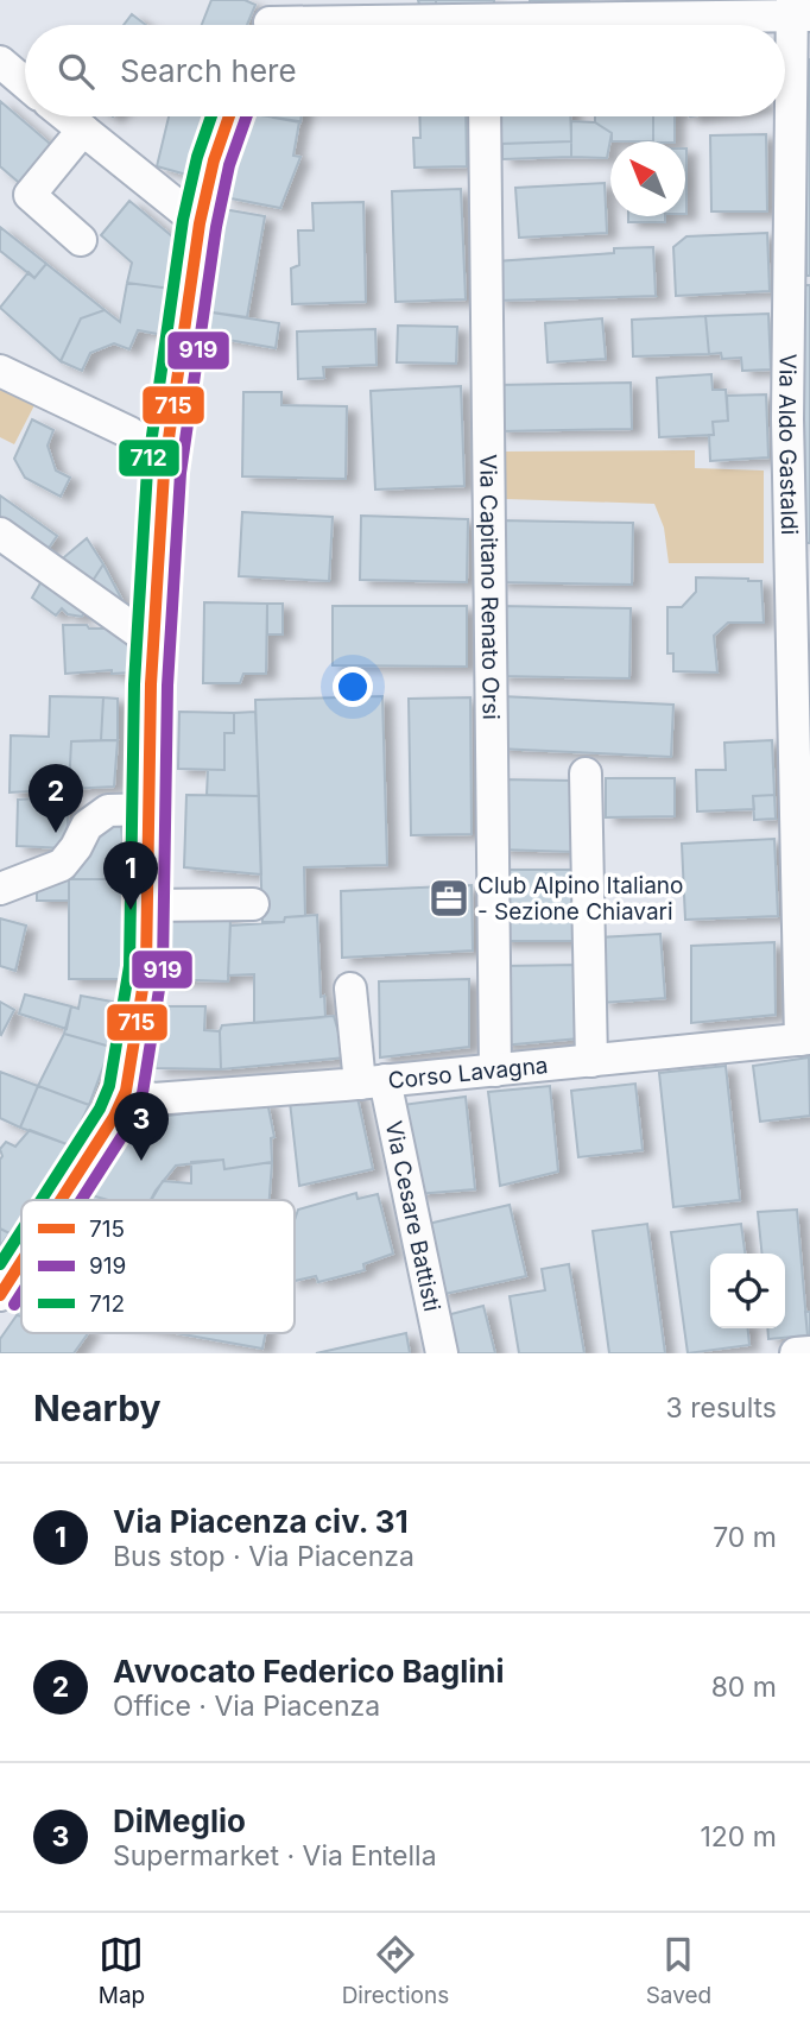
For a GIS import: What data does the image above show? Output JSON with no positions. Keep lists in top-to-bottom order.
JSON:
{
  "streets": {
    "street": [
      "Via Aldo Gastaldi",
      "Via Capitano Renato Orsi",
      "Corso Lavagna",
      "Via Cesare Battisti"
    ]
  },
  "crossings": [
    ["Via Aldo Gastaldi", "Corso Lavagna"],
    ["Via Capitano Renato Orsi", "Corso Lavagna"],
    ["Corso Lavagna", "Via Cesare Battisti"]
  ],
  "places": {
    "office": ["Club Alpino Italiano - Sezione Chiavari"]
  },
  "lines": ["transit line 715", "transit line 919", "transit line 712"],
  "legend": ["715", "919", "712"],
  "north": "top left",
  "page": {
    "search": "Search here",
    "pins": ["2", "1", "3"],
    "heading": ["Nearby", "3 results"],
    "list": [
      {
        "mark": "1",
        "name": "Via Piacenza civ. 31",
        "note": "Bus stop · Via Piacenza",
        "value": "70 m"
      },
      {
        "mark": "2",
        "name": "Avvocato Federico Baglini",
        "note": "Office · Via Piacenza",
        "value": "80 m"
      },
      {
        "mark": "3",
        "name": "DiMeglio",
        "note": "Supermarket · Via Entella",
        "value": "120 m"
      }
    ],
    "nav": ["Map", "Directions", "Saved"]
  }
}
